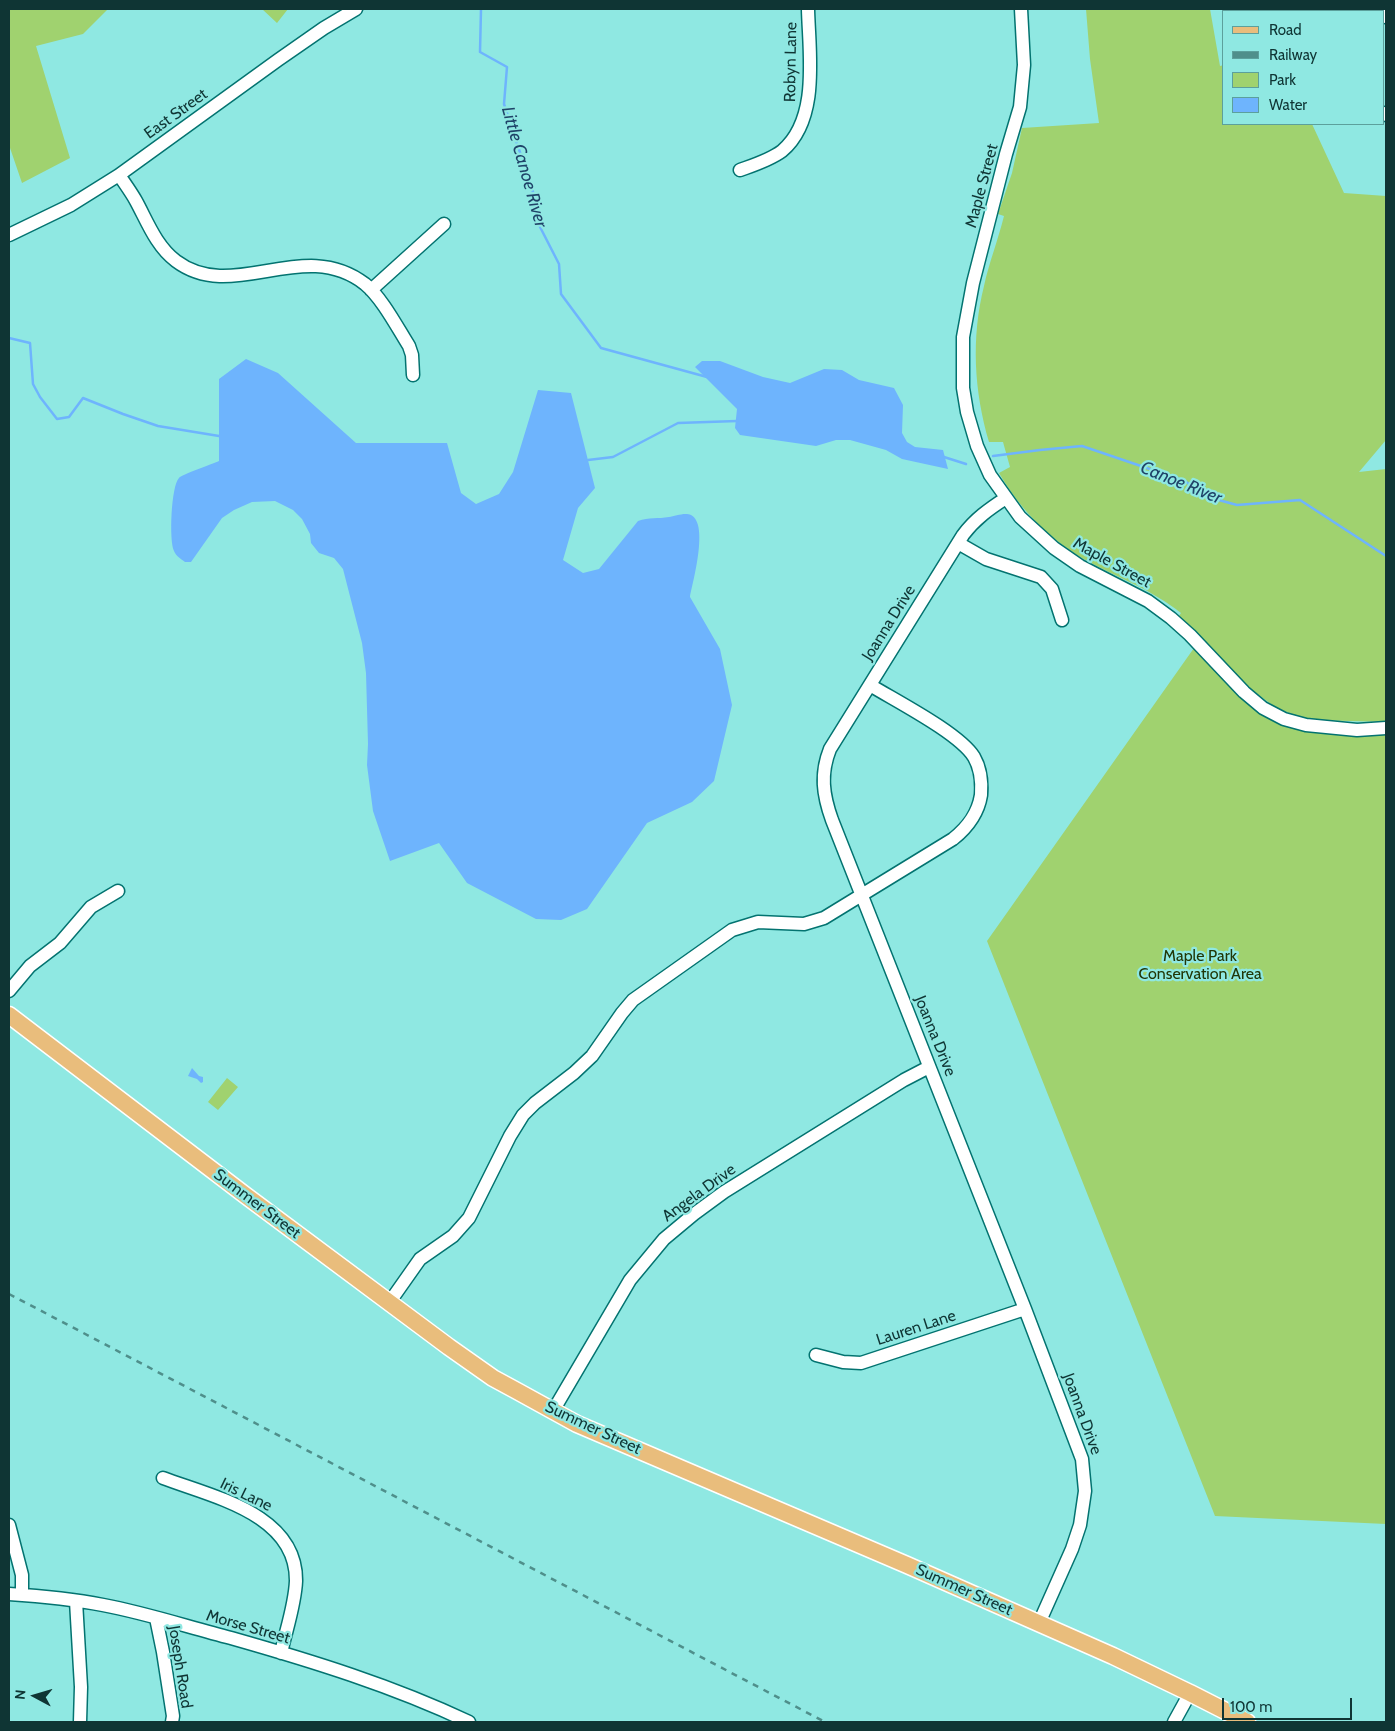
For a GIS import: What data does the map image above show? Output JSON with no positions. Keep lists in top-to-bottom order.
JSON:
{
  "streets": {
    "main road": ["Summer Street"],
    "street": [
      "Robyn Lane",
      "East Street",
      "Maple Street",
      "Joanna Drive",
      "Angela Drive",
      "Lauren Lane",
      "Iris Lane",
      "Morse Street",
      "Joseph Road"
    ]
  },
  "crossings": [
    ["Maple Street", "Joanna Drive"],
    ["Joanna Drive", "Angela Drive"],
    ["Joanna Drive", "Summer Street"],
    ["Joanna Drive", "Lauren Lane"],
    ["Angela Drive", "Summer Street"],
    ["Iris Lane", "Morse Street"],
    ["Morse Street", "Joseph Road"]
  ],
  "water": ["Little Canoe River", "Canoe River"],
  "parks": ["Maple Park Conservation Area"],
  "legend": [
    "Road",
    "Railway",
    "Park",
    "Water"
  ],
  "scale_bar": "100 m",
  "north": "left"
}
